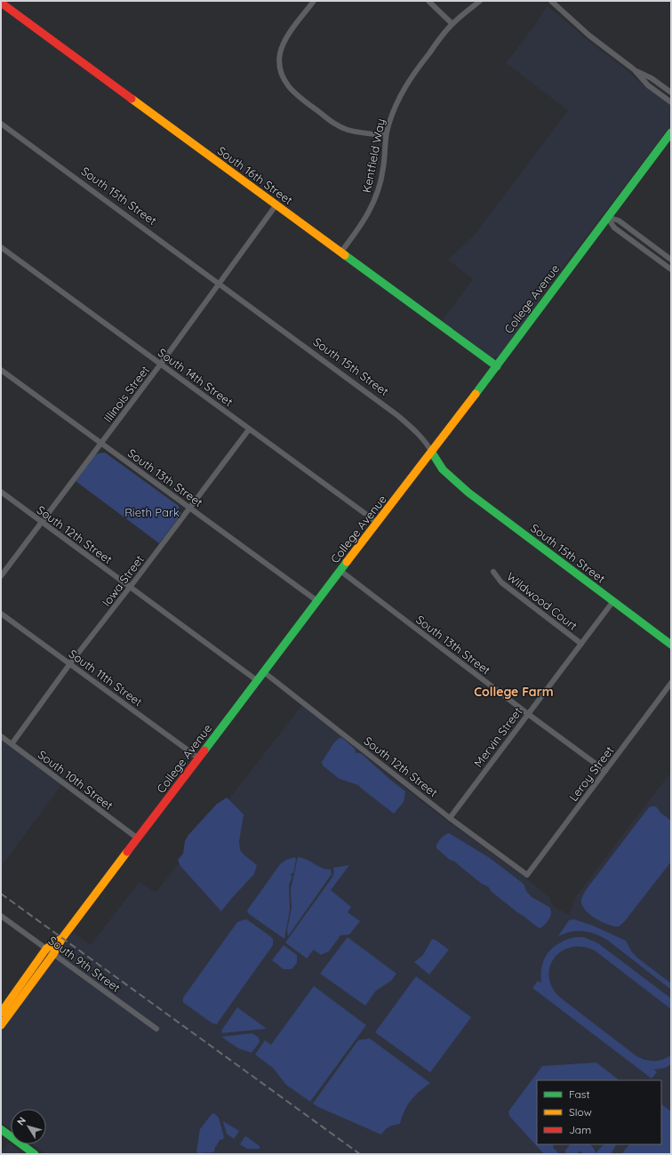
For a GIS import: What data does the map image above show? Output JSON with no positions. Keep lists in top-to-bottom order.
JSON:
{
  "streets": {
    "main road": ["South 16th Street", "South 15th Street", "College Avenue"],
    "street": [
      "Kentfield Way",
      "South 14th Street",
      "Illinois Street",
      "South 13th Street",
      "South 12th Street",
      "Iowa Street",
      "Wildwood Court",
      "South 11th Street",
      "Mervin Street",
      "Leroy Street",
      "South 10th Street",
      "South 9th Street"
    ]
  },
  "crossings": [
    ["Kentfield Way", "South 16th Street"],
    ["South 16th Street", "College Avenue"],
    ["South 16th Street", "Illinois Street"],
    ["South 15th Street", "College Avenue"],
    ["South 15th Street", "Illinois Street"],
    ["South 15th Street", "Mervin Street"],
    ["College Avenue", "South 14th Street"],
    ["College Avenue", "South 13th Street"],
    ["College Avenue", "South 12th Street"],
    ["College Avenue", "South 11th Street"],
    ["College Avenue", "South 10th Street"],
    ["College Avenue", "South 9th Street"],
    ["South 14th Street", "Illinois Street"],
    ["South 14th Street", "Iowa Street"],
    ["Illinois Street", "South 13th Street"],
    ["Illinois Street", "South 12th Street"],
    ["South 13th Street", "Iowa Street"],
    ["South 13th Street", "Mervin Street"],
    ["South 13th Street", "Leroy Street"],
    ["South 12th Street", "Iowa Street"],
    ["South 12th Street", "Mervin Street"],
    ["South 12th Street", "Leroy Street"],
    ["Iowa Street", "South 11th Street"],
    ["Iowa Street", "South 10th Street"],
    ["Wildwood Court", "Mervin Street"]
  ],
  "districts": ["College Farm"],
  "parks": ["Rieth Park"],
  "legend": ["Fast", "Slow", "Jam"],
  "north": "top left"
}
